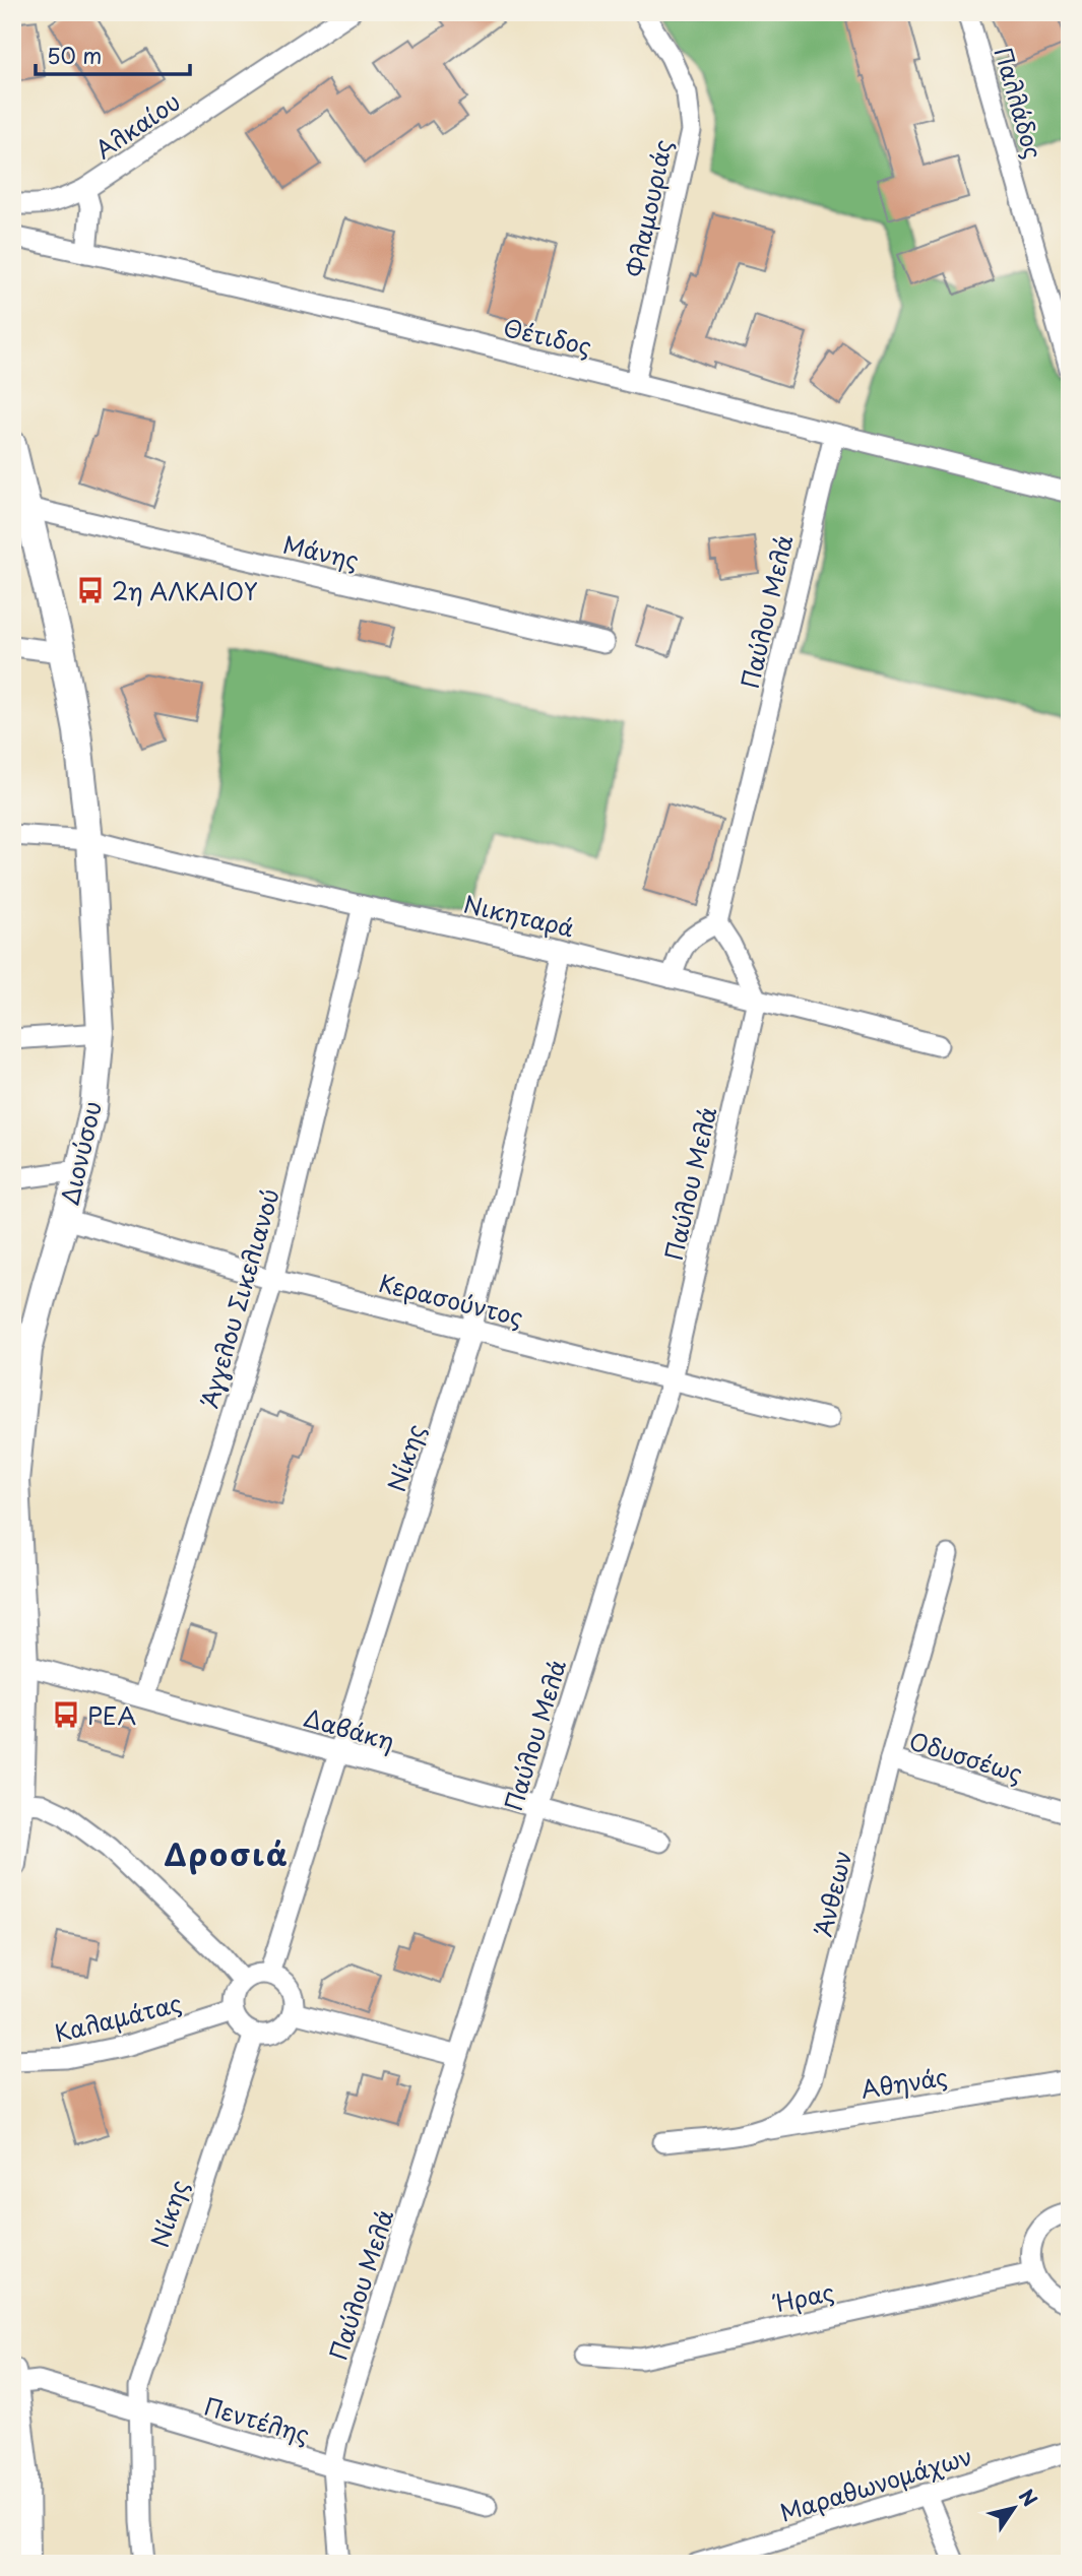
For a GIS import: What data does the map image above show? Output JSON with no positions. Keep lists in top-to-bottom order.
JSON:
{
  "streets": {
    "main road": ["Διονύσου"],
    "street": [
      "Παλλάδος",
      "Αλκαίου",
      "Φλαμουριάς",
      "Θέτιδος",
      "Μάνης",
      "Παύλου Μελά",
      "Νικηταρά",
      "Άγγελου Σικελιανού",
      "Κερασούντος",
      "Νίκης",
      "Δαβάκη",
      "Οδυσσέως",
      "Άνθεων",
      "Καλαμάτας",
      "Αθηνάς",
      "Ήρας",
      "Πεντέλης",
      "Μαραθωνομάχων"
    ]
  },
  "crossings": [
    ["Φλαμουριάς", "Θέτιδος"],
    ["Θέτιδος", "Παύλου Μελά"],
    ["Μάνης", "Διονύσου"],
    ["Παύλου Μελά", "Νικηταρά"],
    ["Παύλου Μελά", "Κερασούντος"],
    ["Παύλου Μελά", "Δαβάκη"],
    ["Παύλου Μελά", "Πεντέλης"],
    ["Νικηταρά", "Διονύσου"],
    ["Νικηταρά", "Άγγελου Σικελιανού"],
    ["Νικηταρά", "Νίκης"],
    ["Διονύσου", "Κερασούντος"],
    ["Διονύσου", "Δαβάκη"],
    ["Άγγελου Σικελιανού", "Κερασούντος"],
    ["Άγγελου Σικελιανού", "Δαβάκη"],
    ["Κερασούντος", "Νίκης"],
    ["Νίκης", "Δαβάκη"],
    ["Νίκης", "Καλαμάτας"],
    ["Νίκης", "Πεντέλης"],
    ["Οδυσσέως", "Άνθεων"],
    ["Άνθεων", "Αθηνάς"]
  ],
  "districts": ["Δροσιά"],
  "places": {
    "bus stop": ["2η ΑΛΚΑΙΟΥ", "ΡΕΑ"]
  },
  "scale_bar": "50 m",
  "north": "top right"
}
